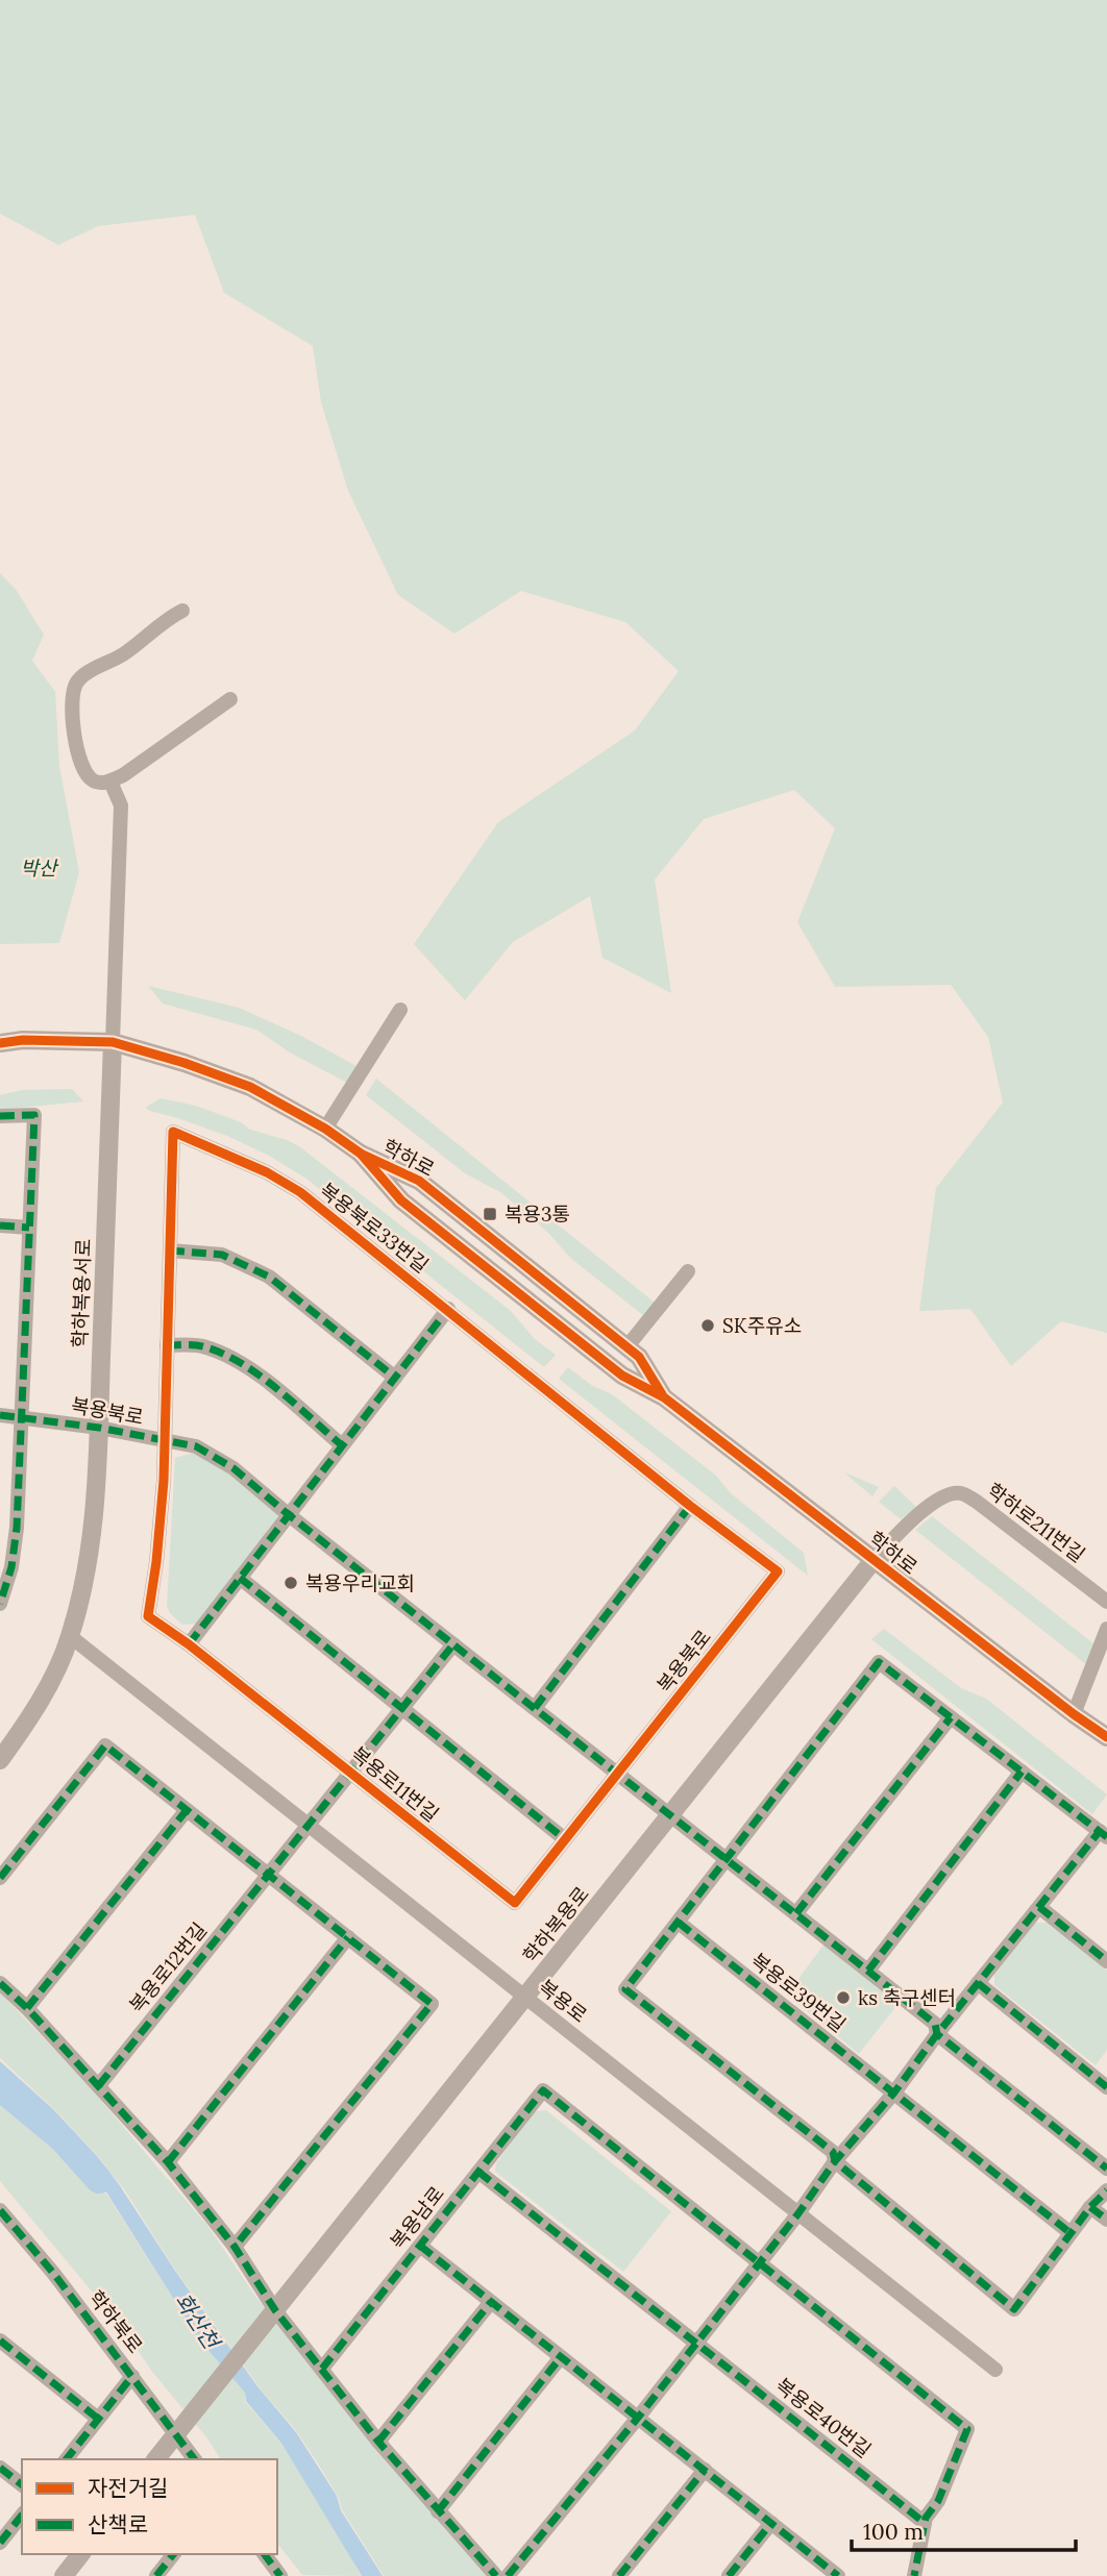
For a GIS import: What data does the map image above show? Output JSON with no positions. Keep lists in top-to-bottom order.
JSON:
{
  "streets": {
    "street": [
      "학하로",
      "복용북로33번길",
      "학하복용서로",
      "복용북로",
      "학하로211번길",
      "복용로11번길",
      "학하복용로",
      "복용로12번길",
      "복용로39번길",
      "복용로",
      "복용남로",
      "학하북로",
      "복용로40번길"
    ]
  },
  "crossings": [
    ["학하로", "학하복용서로"],
    ["학하로", "학하로211번길"],
    ["학하로", "학하복용로"],
    ["복용북로33번길", "복용북로"],
    ["복용북로33번길", "복용로11번길"],
    ["학하복용서로", "복용북로"],
    ["학하복용서로", "복용로"],
    ["복용북로", "복용로11번길"],
    ["복용북로", "학하복용로"],
    ["학하로211번길", "학하복용로"],
    ["복용로11번길", "복용로12번길"],
    ["복용로11번길", "복용로"],
    ["학하복용로", "복용로"],
    ["학하복용로", "학하북로"],
    ["복용로12번길", "복용로"],
    ["복용남로", "복용로40번길"]
  ],
  "water": ["화산천"],
  "parks": ["박산"],
  "places": {
    "transit": ["복용3통"],
    "other": ["SK주유소", "복용우리교회", "ks 축구센터"]
  },
  "legend": ["자전거길", "산책로"],
  "scale_bar": "100 m"
}
